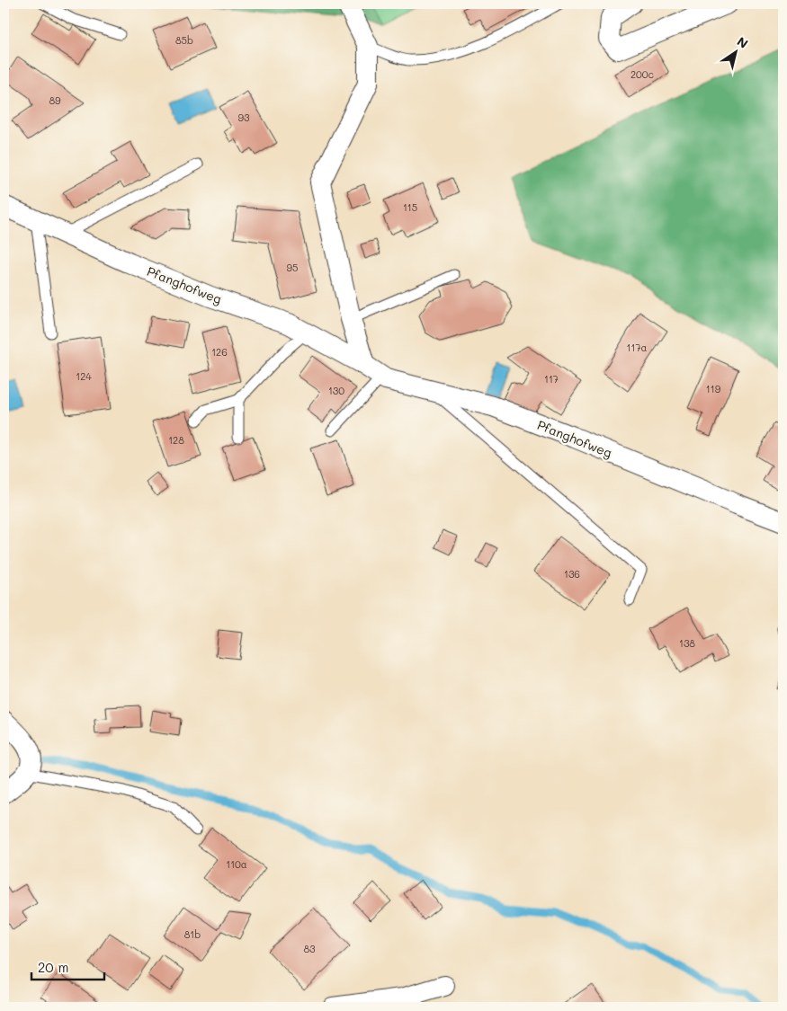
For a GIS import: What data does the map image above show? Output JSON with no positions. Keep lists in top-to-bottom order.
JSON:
{
  "streets": {
    "street": ["Pfanghofweg"]
  },
  "house_numbers": [
    "85b",
    "200c",
    "89",
    "93",
    "115",
    "95",
    "117a",
    "126",
    "124",
    "117",
    "119",
    "130",
    "128",
    "136",
    "138",
    "110a",
    "81b",
    "83"
  ],
  "scale_bar": "20 m",
  "north": "top right"
}
